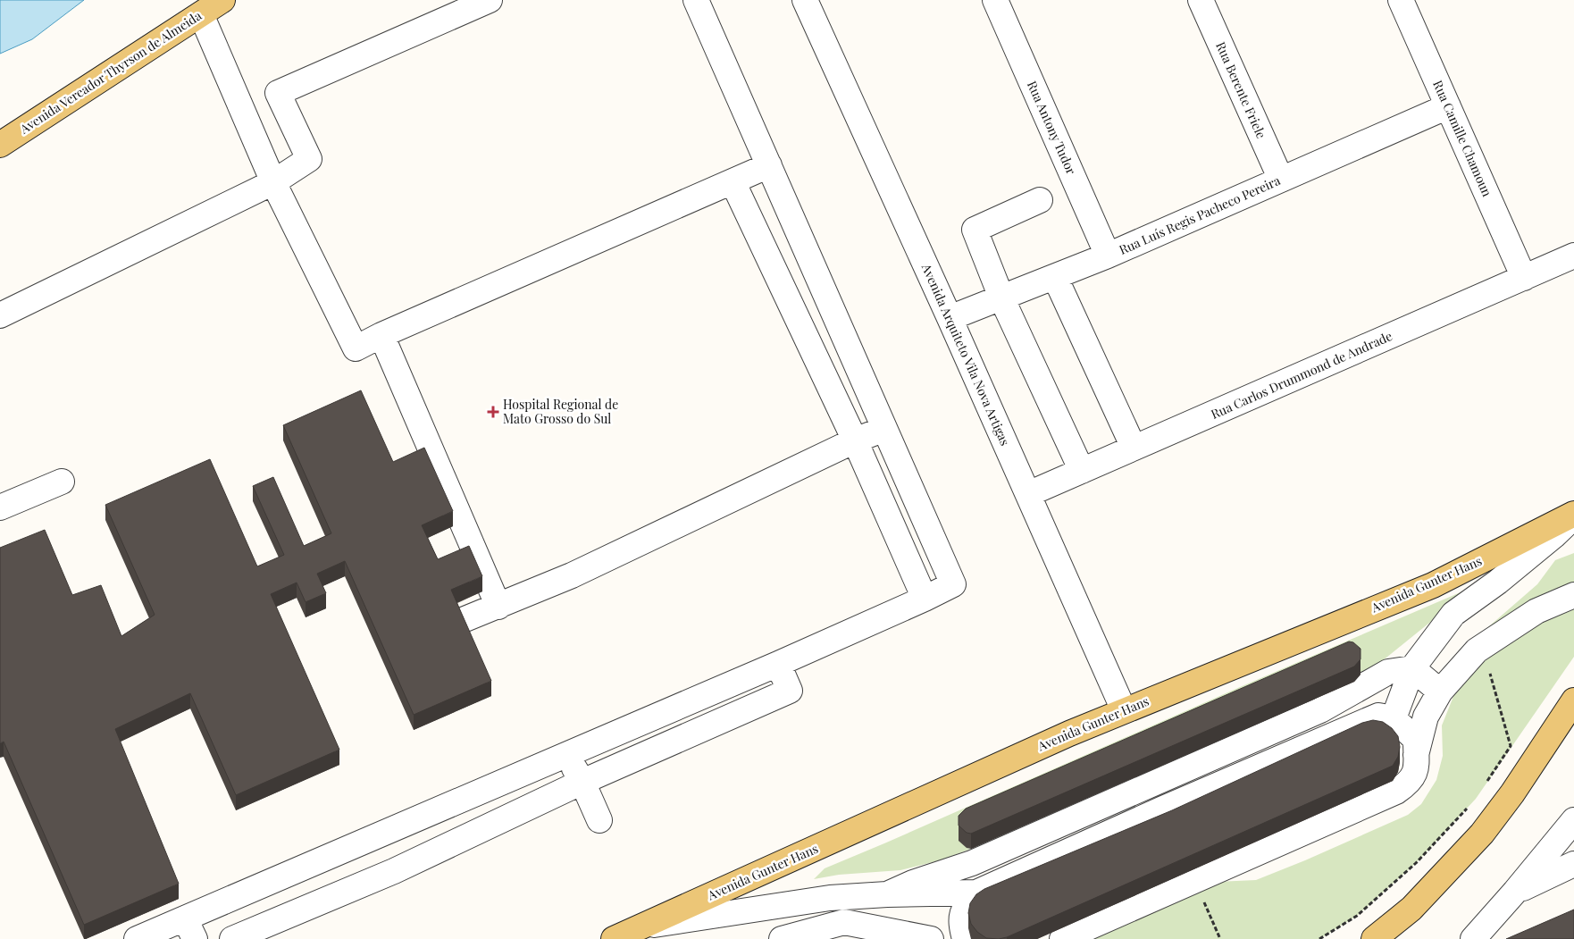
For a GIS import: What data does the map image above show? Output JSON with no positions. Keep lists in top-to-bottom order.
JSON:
{
  "streets": {
    "main road": ["Avenida Vereador Thyrson de Almeida", "Avenida Gunter Hans"],
    "street": [
      "Rua Berente Friele",
      "Rua Antony Tudor",
      "Rua Camille Chamoun",
      "Rua Luís Regis Pacheco Pereira",
      "Avenida Arquiteto Vila Nova Artigas",
      "Rua Carlos Drummond de Andrade"
    ]
  },
  "crossings": [
    ["Rua Berente Friele", "Rua Luís Regis Pacheco Pereira"],
    ["Rua Antony Tudor", "Rua Luís Regis Pacheco Pereira"],
    ["Rua Camille Chamoun", "Rua Luís Regis Pacheco Pereira"],
    ["Rua Camille Chamoun", "Rua Carlos Drummond de Andrade"],
    ["Rua Luís Regis Pacheco Pereira", "Avenida Arquiteto Vila Nova Artigas"],
    ["Avenida Arquiteto Vila Nova Artigas", "Rua Carlos Drummond de Andrade"],
    ["Avenida Arquiteto Vila Nova Artigas", "Avenida Gunter Hans"]
  ],
  "places": {
    "health": ["Hospital Regional de Mato Grosso do Sul"]
  }
}
